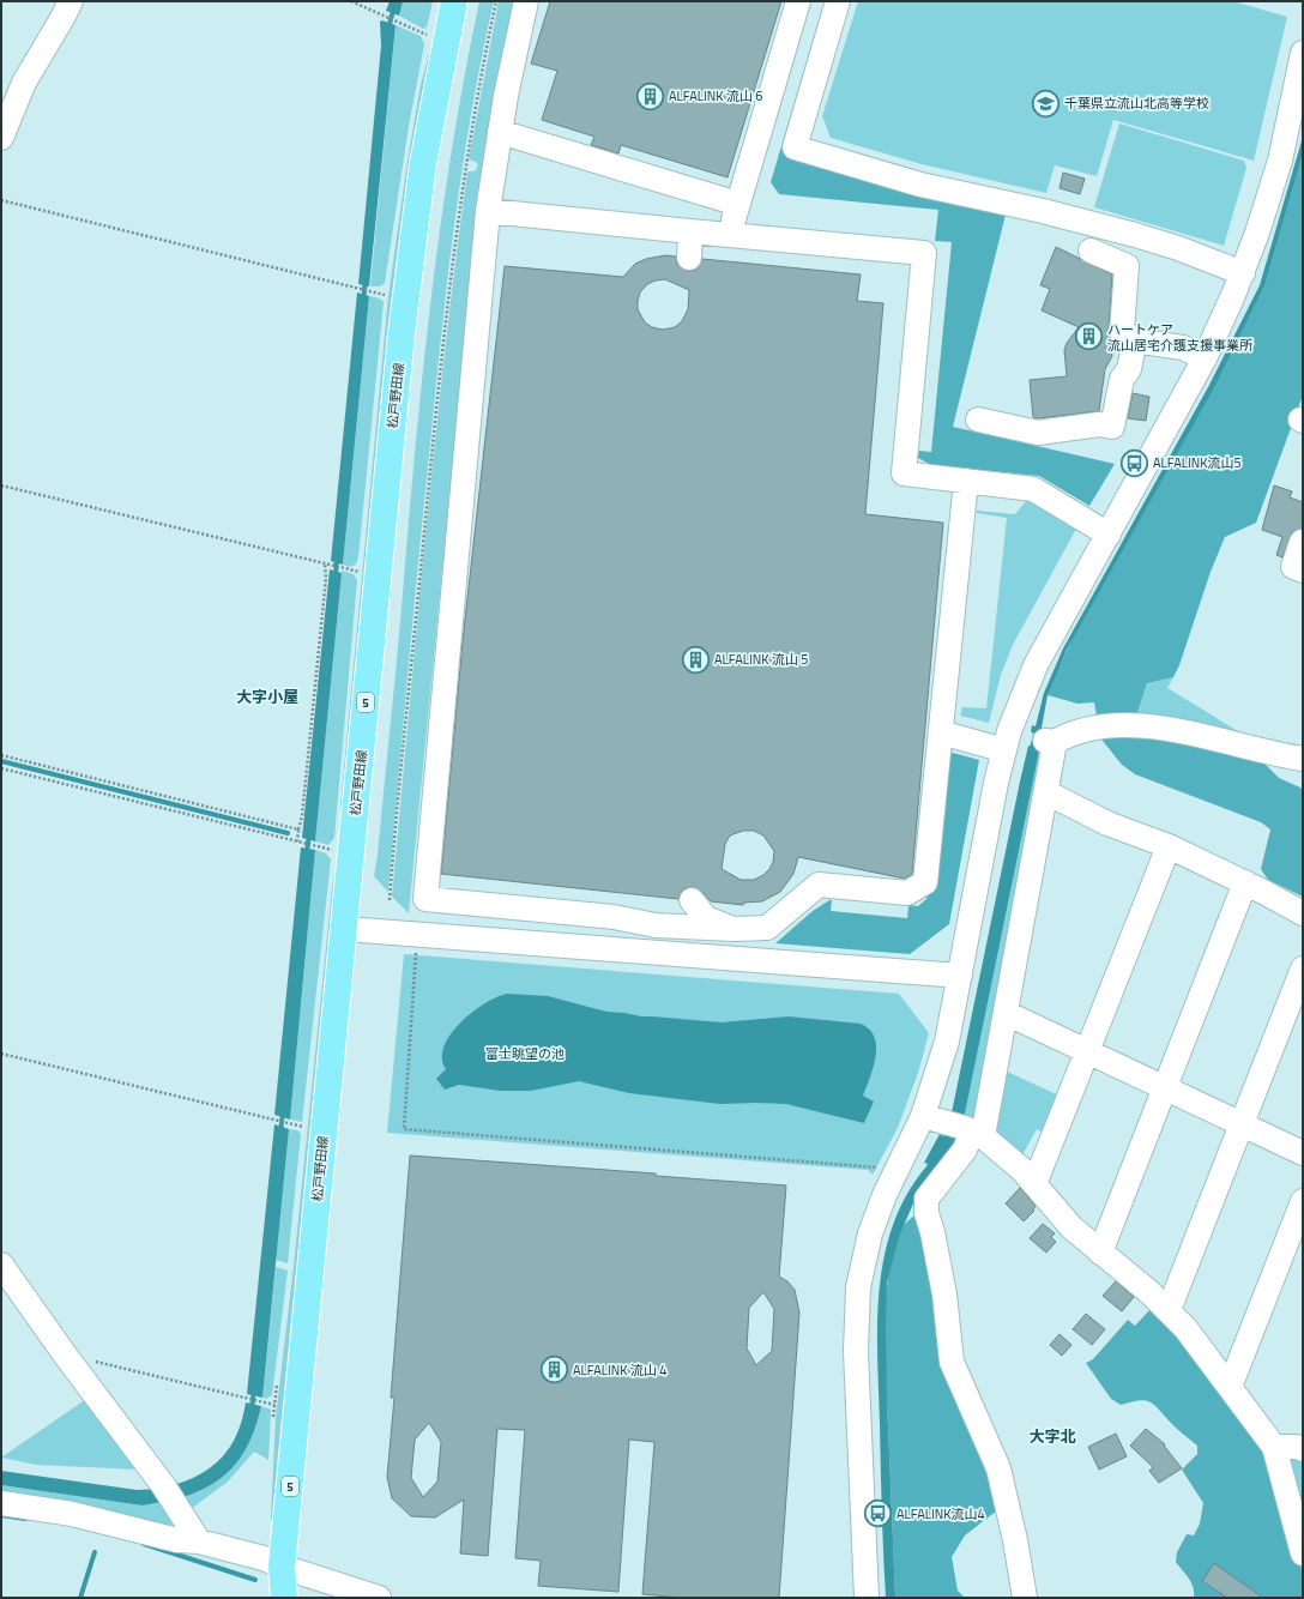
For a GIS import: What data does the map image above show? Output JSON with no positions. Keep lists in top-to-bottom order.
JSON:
{
  "streets": {
    "main road": ["松戸野田線", "5"]
  },
  "districts": ["大字小屋", "大字北"],
  "parks": ["富士眺望の池"],
  "places": {
    "building": [
      "ALFALINK 流山 6",
      "ハートケア 流山居宅介護支援事業所",
      "ALFALINK 流山 5",
      "ALFALINK 流山 4"
    ],
    "school or university": ["千葉県立流山北高等学校"],
    "bus stop": ["ALFALINK流山5", "ALFALINK流山4"]
  }
}
